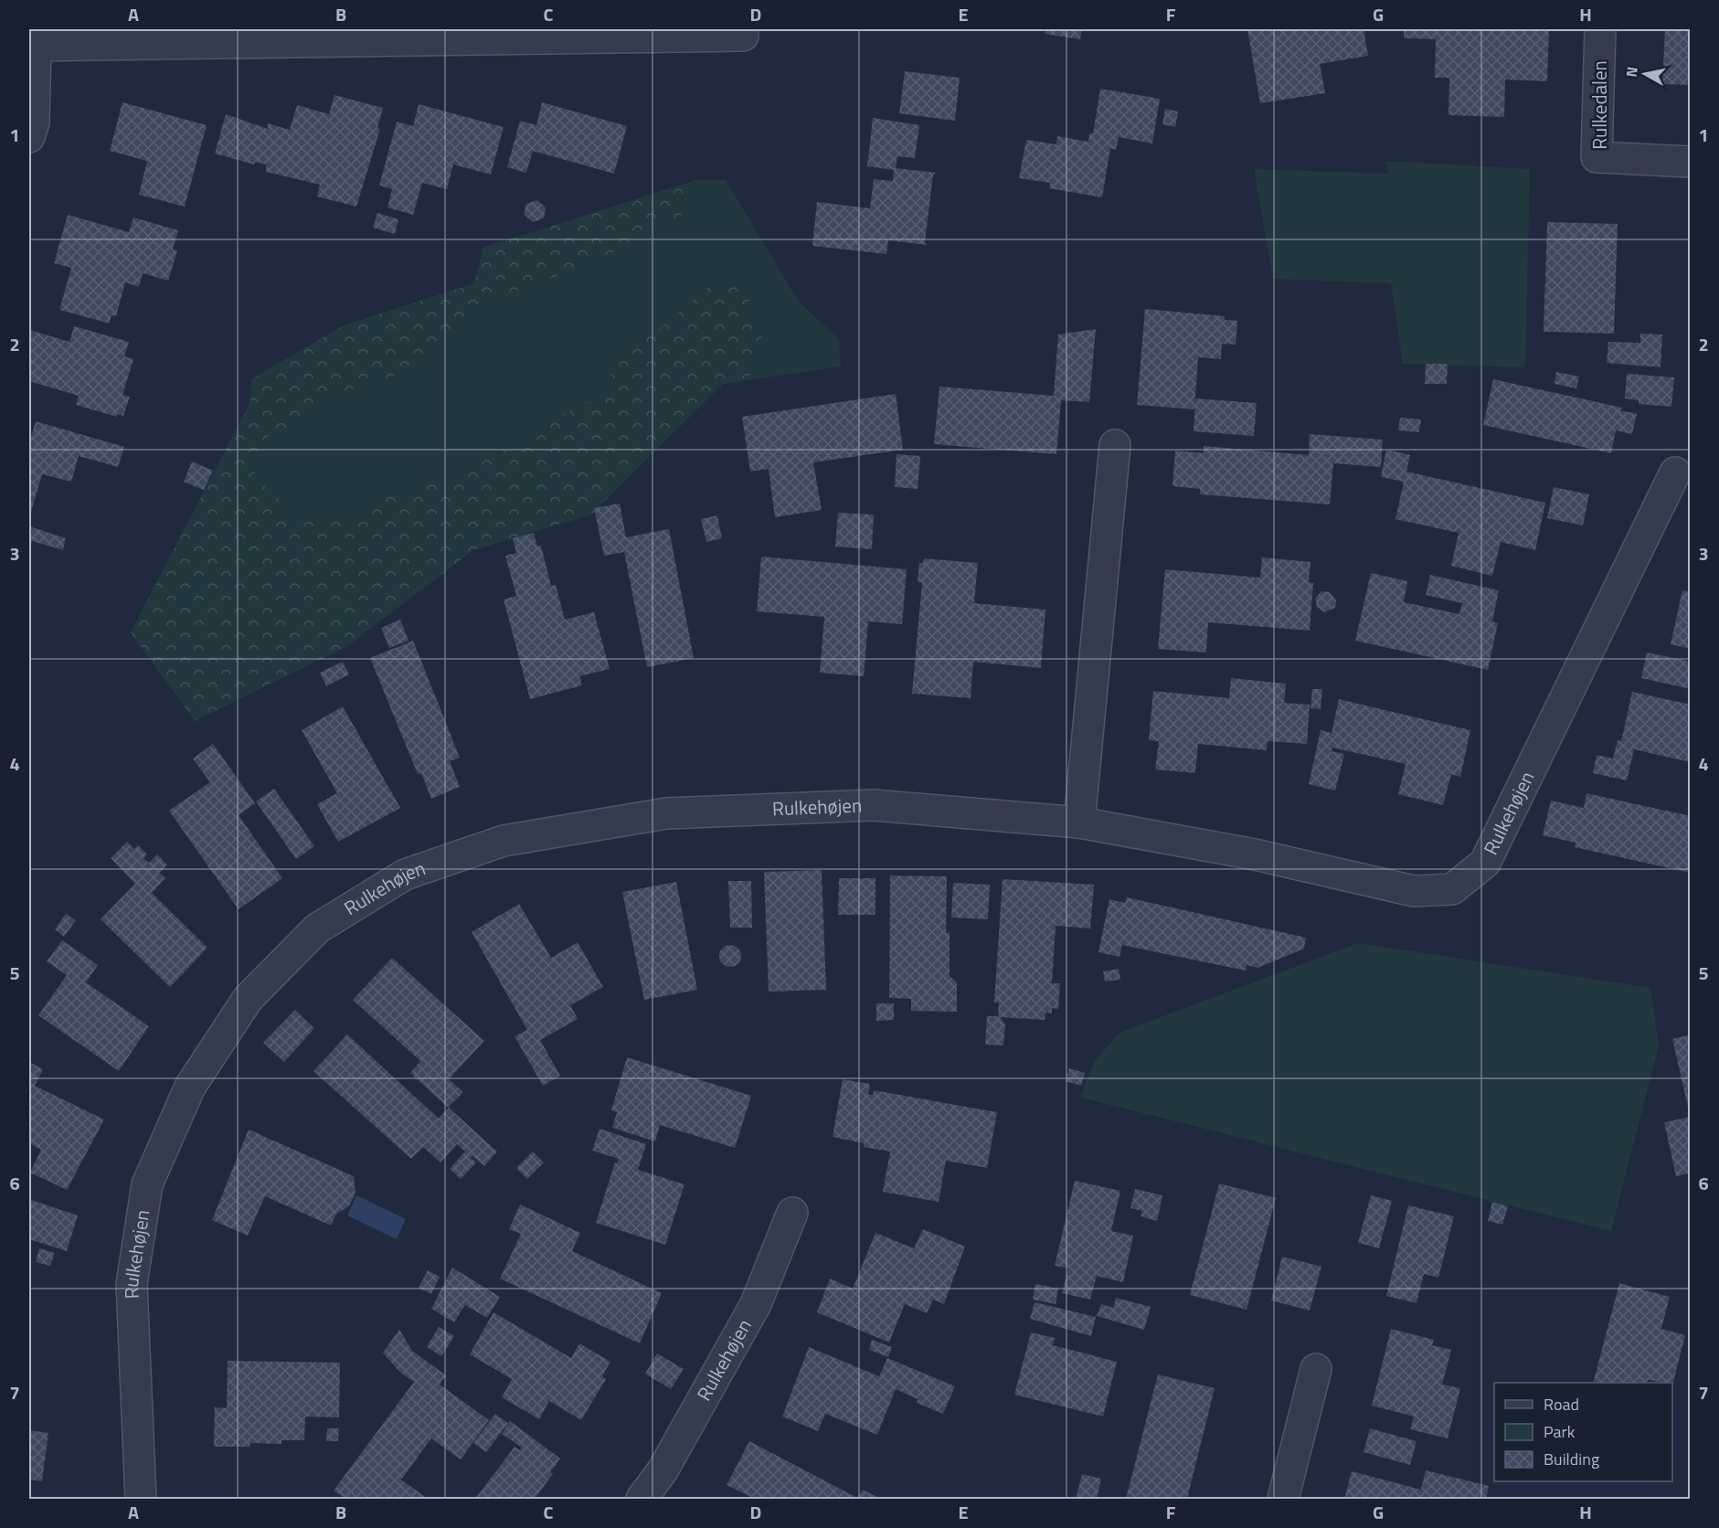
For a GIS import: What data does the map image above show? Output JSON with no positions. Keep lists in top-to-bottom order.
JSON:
{
  "streets": {
    "street": ["Rulkedalen", "Rulkehøjen"]
  },
  "legend": ["Road", "Park", "Building"],
  "north": "left",
  "grid": {
    "columns": [
      "A",
      "B",
      "C",
      "D",
      "E",
      "F",
      "G",
      "H"
    ],
    "rows": [
      "1",
      "2",
      "3",
      "4",
      "5",
      "6",
      "7"
    ]
  }
}
